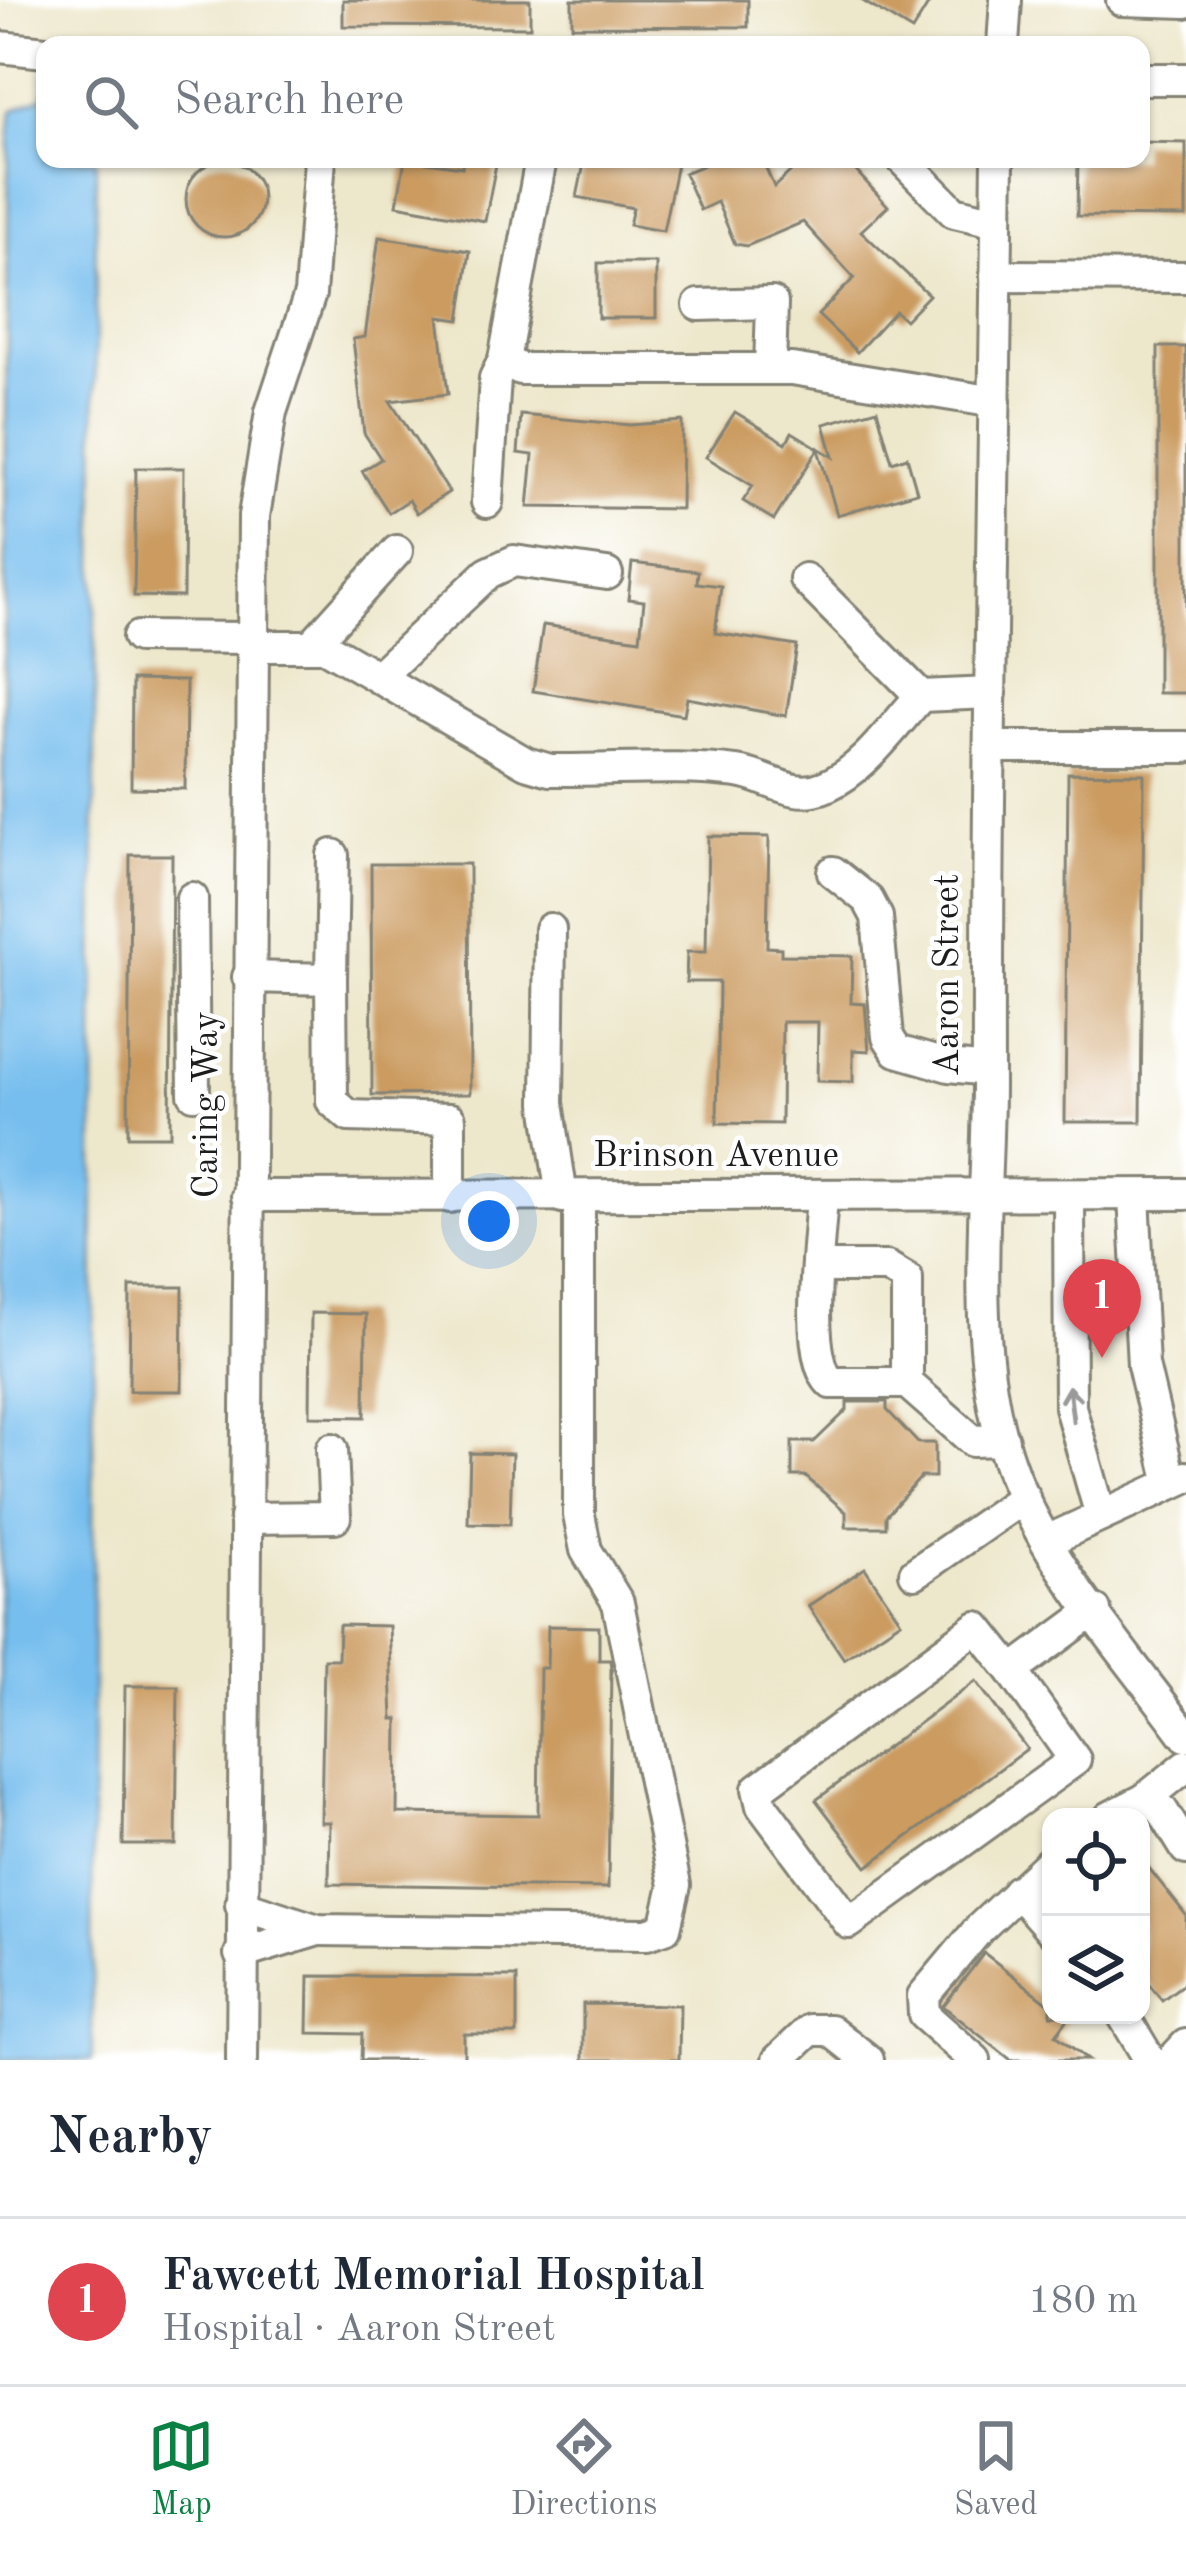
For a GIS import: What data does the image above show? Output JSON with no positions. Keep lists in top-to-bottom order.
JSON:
{
  "streets": {
    "street": ["Aaron Street", "Caring Way", "Brinson Avenue"]
  },
  "crossings": [
    ["Aaron Street", "Brinson Avenue"],
    ["Caring Way", "Brinson Avenue"]
  ],
  "page": {
    "search": "Search here",
    "pins": "1",
    "heading": "Nearby",
    "list": [
      {
        "mark": "1",
        "name": "Fawcett Memorial Hospital",
        "note": "Hospital · Aaron Street",
        "value": "180 m"
      }
    ],
    "nav": ["Map", "Directions", "Saved"]
  }
}
